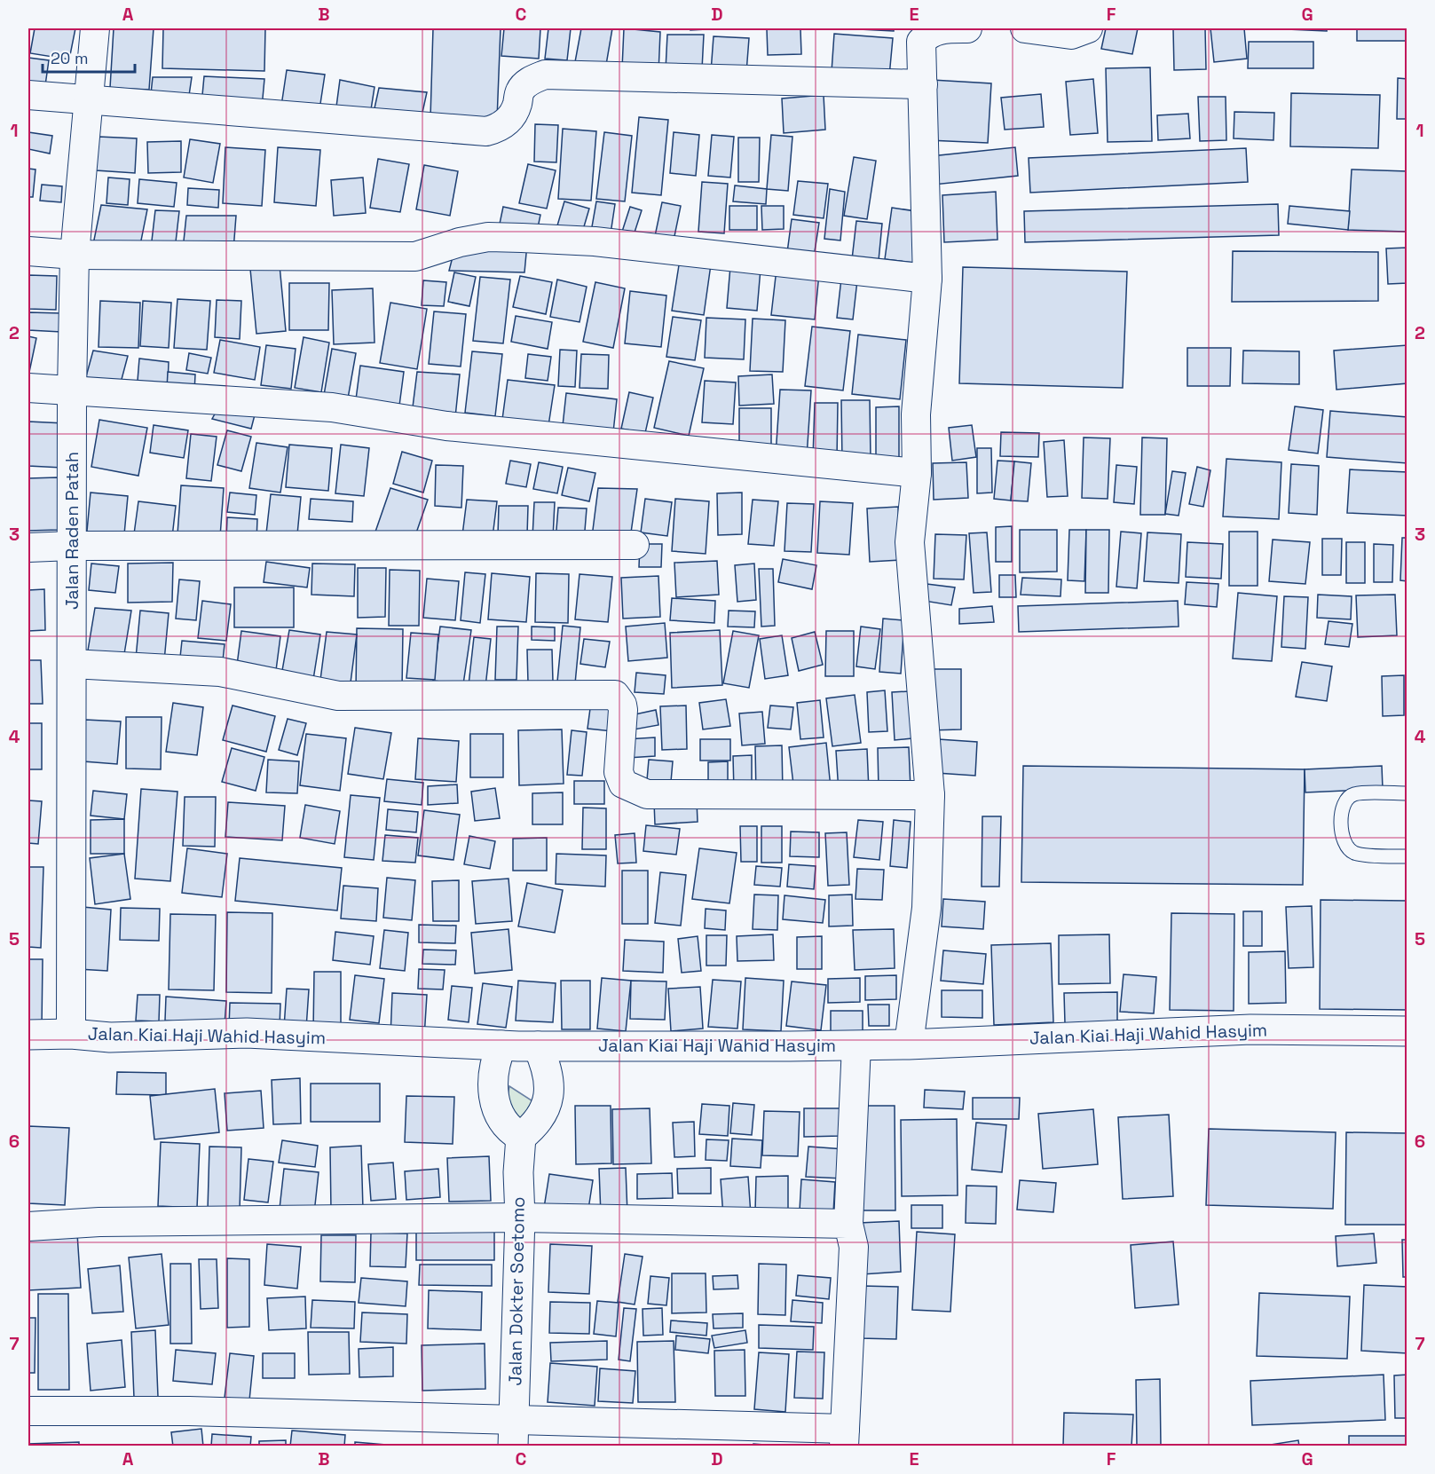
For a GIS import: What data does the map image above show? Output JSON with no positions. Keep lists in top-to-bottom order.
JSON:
{
  "streets": {
    "street": ["Jalan Raden Patah", "Jalan Kiai Haji Wahid Hasyim", "Jalan Dokter Soetomo"]
  },
  "crossings": [
    ["Jalan Raden Patah", "Jalan Kiai Haji Wahid Hasyim"]
  ],
  "scale_bar": "20 m",
  "grid": {
    "columns": [
      "A",
      "B",
      "C",
      "D",
      "E",
      "F",
      "G"
    ],
    "rows": [
      "1",
      "2",
      "3",
      "4",
      "5",
      "6",
      "7"
    ]
  }
}
